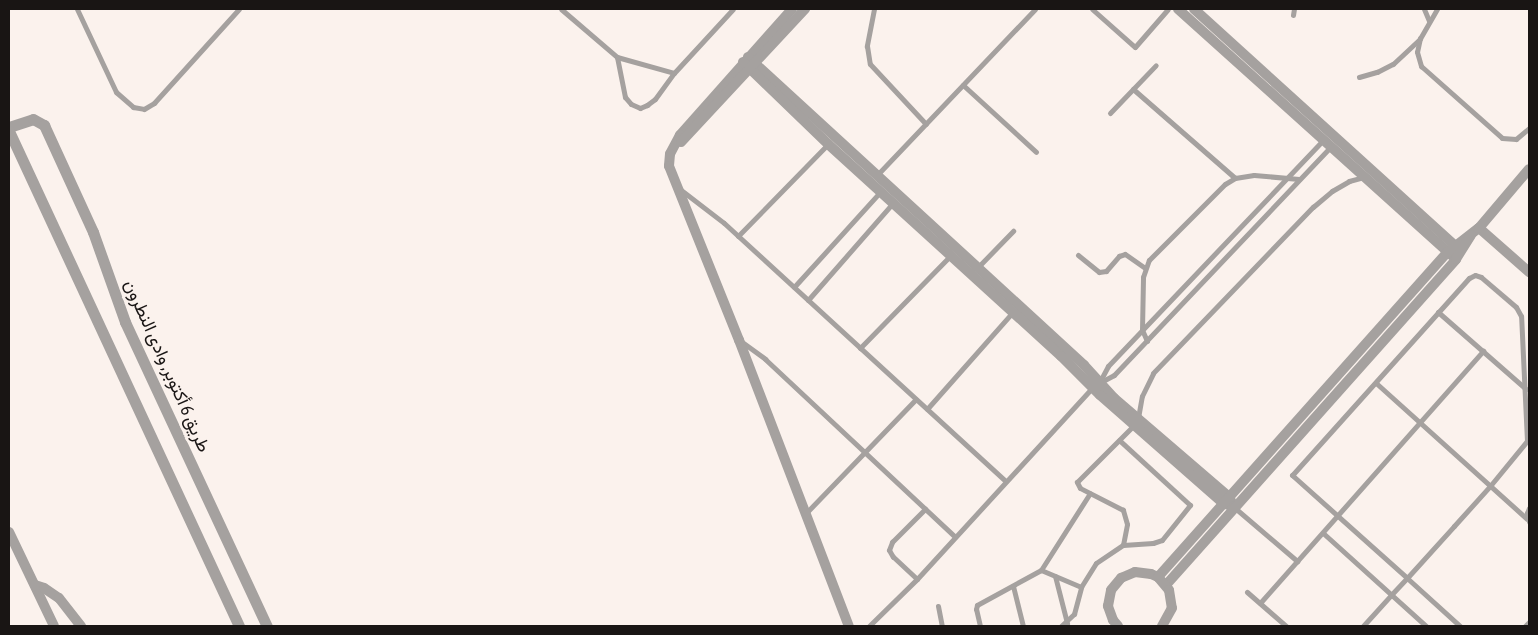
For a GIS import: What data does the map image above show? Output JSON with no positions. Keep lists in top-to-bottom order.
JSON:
{
  "streets": {
    "street": ["طريق 6 أكتوبر, وادى النطرون"]
  }
}
